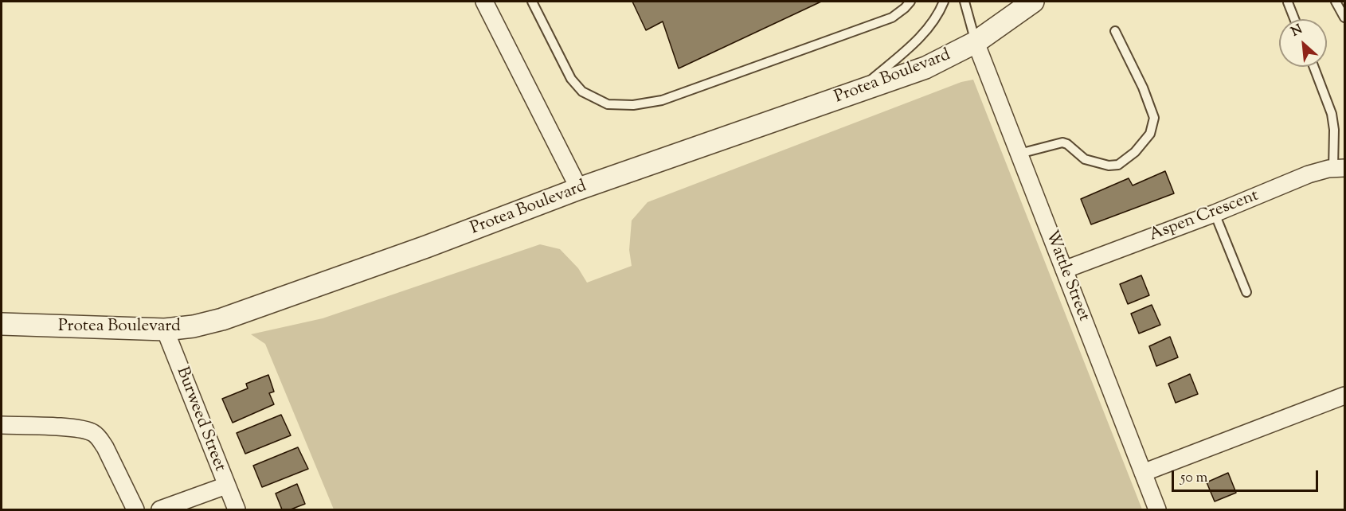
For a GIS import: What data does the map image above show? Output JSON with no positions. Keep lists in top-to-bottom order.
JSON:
{
  "streets": {
    "street": [
      "Protea Boulevard",
      "Aspen Crescent",
      "Wattle Street",
      "Burweed Street"
    ]
  },
  "crossings": [
    ["Protea Boulevard", "Wattle Street"],
    ["Protea Boulevard", "Burweed Street"],
    ["Aspen Crescent", "Wattle Street"]
  ],
  "scale_bar": "50 m",
  "north": "top left"
}
